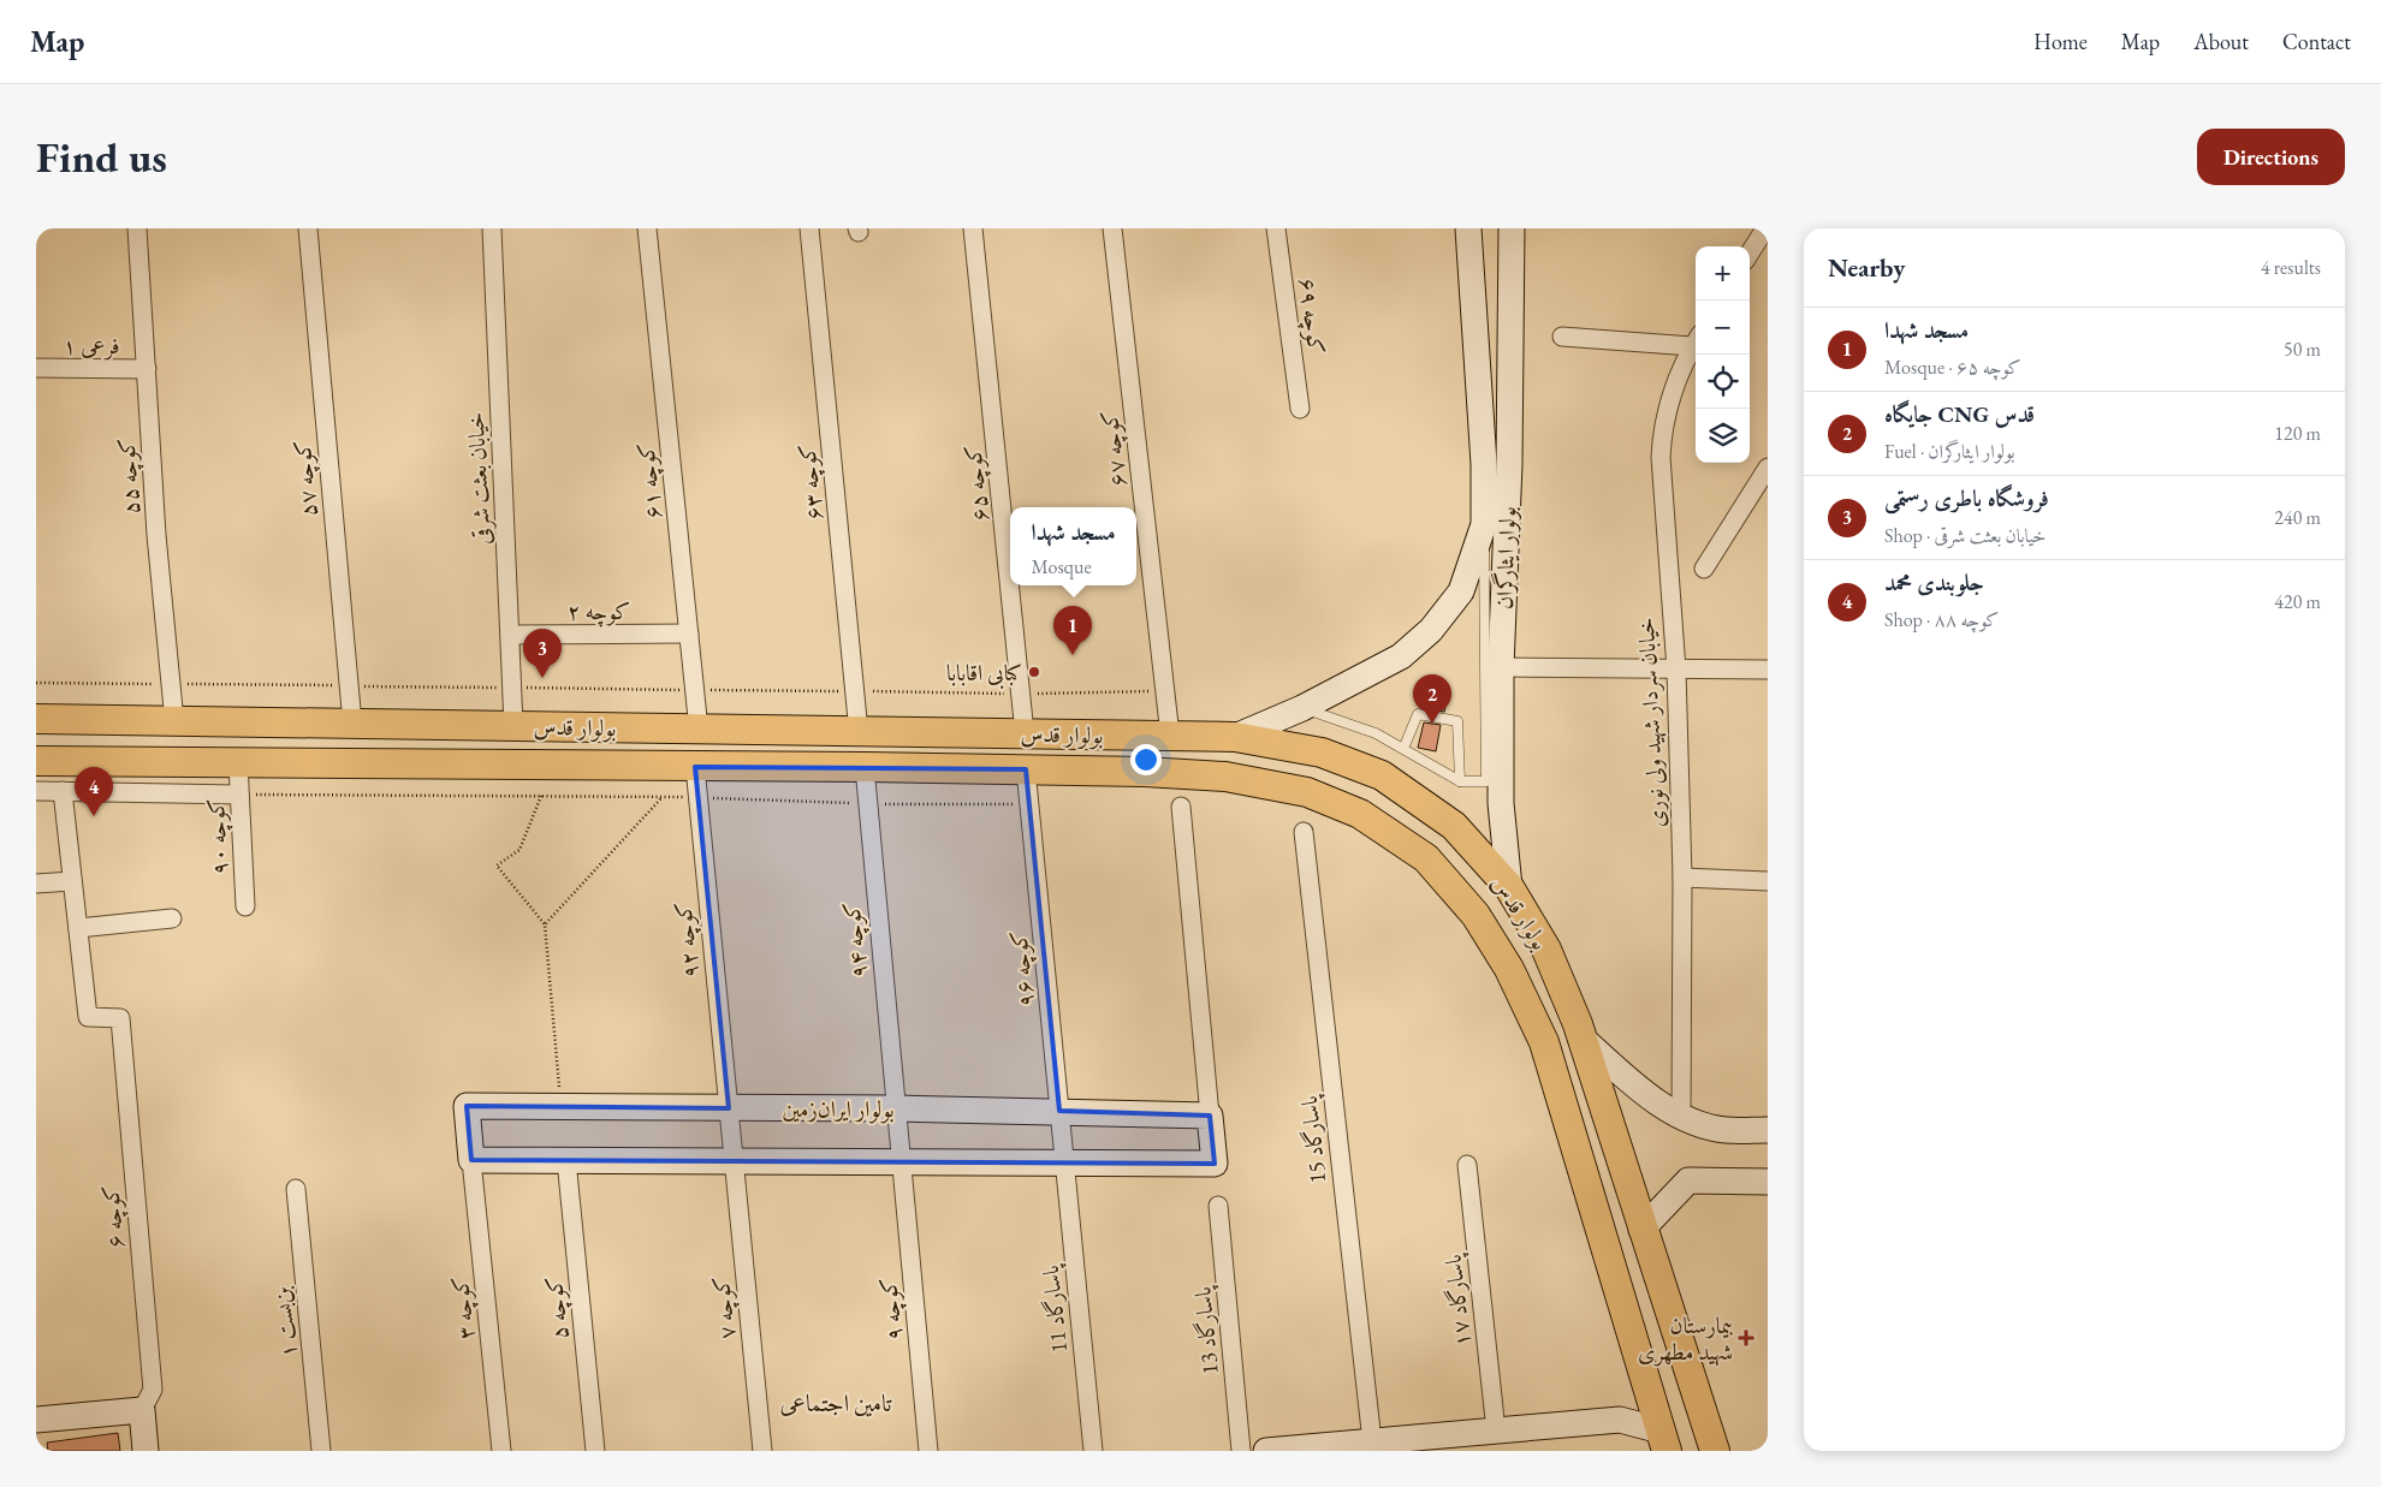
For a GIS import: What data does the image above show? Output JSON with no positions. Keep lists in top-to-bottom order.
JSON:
{
  "streets": {
    "main road": ["بولوار قدس"],
    "street": [
      "کوچه ۶۹",
      "فرعی ۱",
      "کوچه ۶۷",
      "کوچه ۵۵",
      "کوچه ۵۷",
      "خیابان بعثت شرقی",
      "کوچه ۶۱",
      "کوچه ۶۳",
      "کوچه ۶۵",
      "بولوار ایثارگران",
      "کوچه ۲",
      "خیابان سردار شهید ولی نوری",
      "کوچه ۹۰",
      "کوچه ۹۲",
      "کوچه ۹۴",
      "کوچه ۹۶",
      "بولوار ایران‌زمین",
      "پاسارگاد 15",
      "کوچه ۶",
      "پاسارگاد ۱۷",
      "کوچه ۳",
      "کوچه ۵",
      "کوچه ۷",
      "کوچه ۹",
      "پاسارگاد 11",
      "بن‌بست ۱",
      "پاسارگاد 13"
    ]
  },
  "crossings": [
    ["فرعی ۱", "کوچه ۵۵"],
    ["کوچه ۶۷", "بولوار قدس"],
    ["کوچه ۵۵", "بولوار قدس"],
    ["کوچه ۵۷", "بولوار قدس"],
    ["خیابان بعثت شرقی", "کوچه ۲"],
    ["خیابان بعثت شرقی", "بولوار قدس"],
    ["کوچه ۶۱", "کوچه ۲"],
    ["کوچه ۶۱", "بولوار قدس"],
    ["کوچه ۶۳", "بولوار قدس"],
    ["کوچه ۶۵", "بولوار قدس"],
    ["بولوار ایثارگران", "بولوار قدس"],
    ["بولوار قدس", "کوچه ۹۰"],
    ["بولوار قدس", "کوچه ۹۲"],
    ["بولوار قدس", "کوچه ۹۴"],
    ["بولوار قدس", "کوچه ۹۶"],
    ["کوچه ۹۲", "بولوار ایران‌زمین"],
    ["کوچه ۹۲", "کوچه ۷"],
    ["کوچه ۹۴", "بولوار ایران‌زمین"],
    ["کوچه ۹۴", "کوچه ۹"],
    ["کوچه ۹۶", "بولوار ایران‌زمین"],
    ["کوچه ۹۶", "پاسارگاد 11"],
    ["بولوار ایران‌زمین", "کوچه ۳"]
  ],
  "districts": ["تامین اجتماعی"],
  "places": {
    "other": ["کبابی اقابابا"],
    "health": ["بیمارستان شهید مطهری"]
  },
  "page": {
    "header": "Map",
    "nav": [
      "Home",
      "Map",
      "About",
      "Contact"
    ],
    "buttons": "Directions",
    "title": "Find us",
    "heading": ["Nearby", "4 results"],
    "map_buttons": ["+", "−"],
    "list": [
      {
        "mark": "1",
        "name": "مسجد شهدا",
        "note": "Mosque · کوچه ۶۵",
        "value": "50 m"
      },
      {
        "mark": "2",
        "name": "جایگاه CNG قدس",
        "note": "Fuel · بولوار ایثارگران",
        "value": "120 m"
      },
      {
        "mark": "3",
        "name": "فروشگاه باطری رستمی",
        "note": "Shop · خیابان بعثت شرقی",
        "value": "240 m"
      },
      {
        "mark": "4",
        "name": "جلوبندی محمد",
        "note": "Shop · کوچه ۸۸",
        "value": "420 m"
      }
    ],
    "popup": ["مسجد شهدا", "Mosque"],
    "pins": [
      "1",
      "3",
      "2",
      "4"
    ]
  }
}
